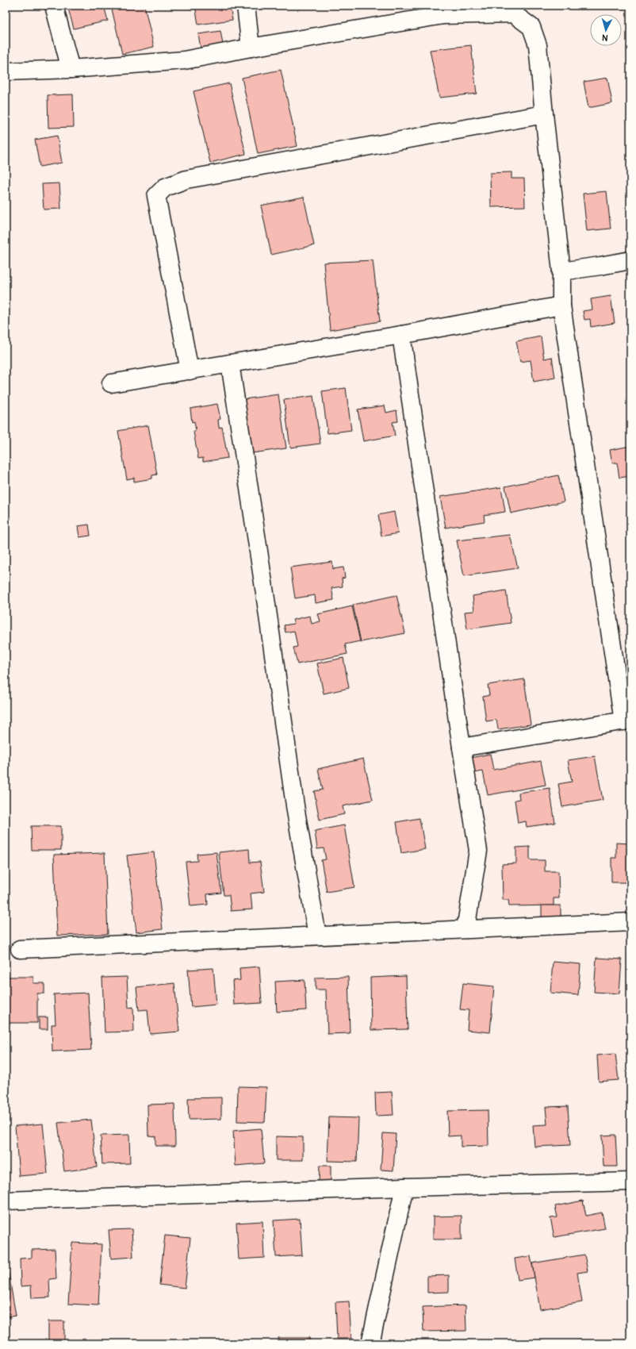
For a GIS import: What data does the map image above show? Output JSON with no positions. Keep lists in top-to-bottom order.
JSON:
{
  "north": "bottom"
}
